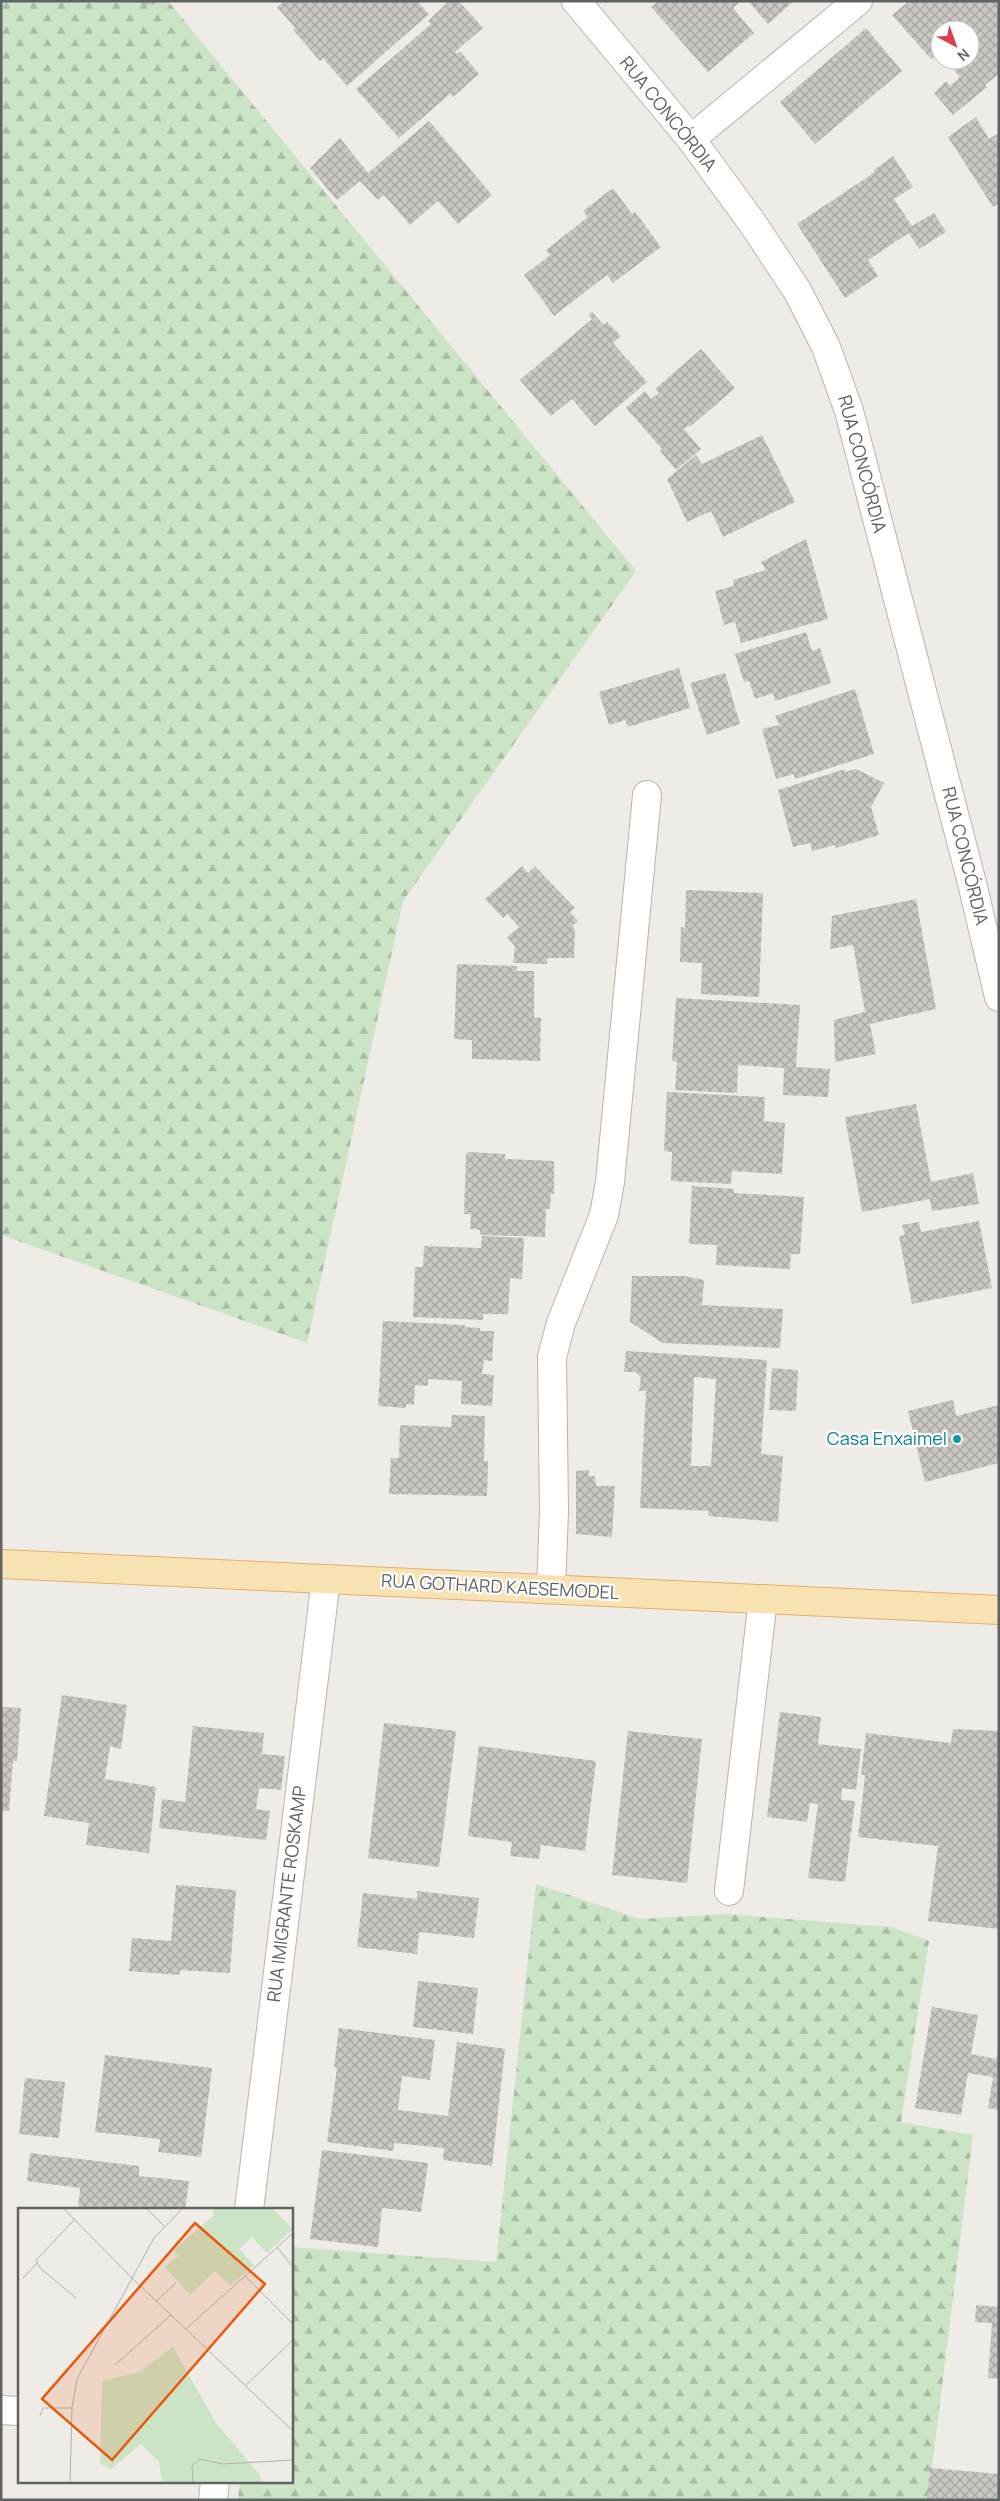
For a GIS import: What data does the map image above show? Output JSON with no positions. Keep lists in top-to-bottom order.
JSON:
{
  "streets": {
    "main road": ["RUA GOTHARD KAESEMODEL"],
    "street": ["RUA CONCÓRDIA", "RUA IMIGRANTE ROSKAMP"]
  },
  "crossings": [
    ["RUA GOTHARD KAESEMODEL", "RUA IMIGRANTE ROSKAMP"]
  ],
  "places": ["Casa Enxaimel"],
  "north": "bottom right"
}
